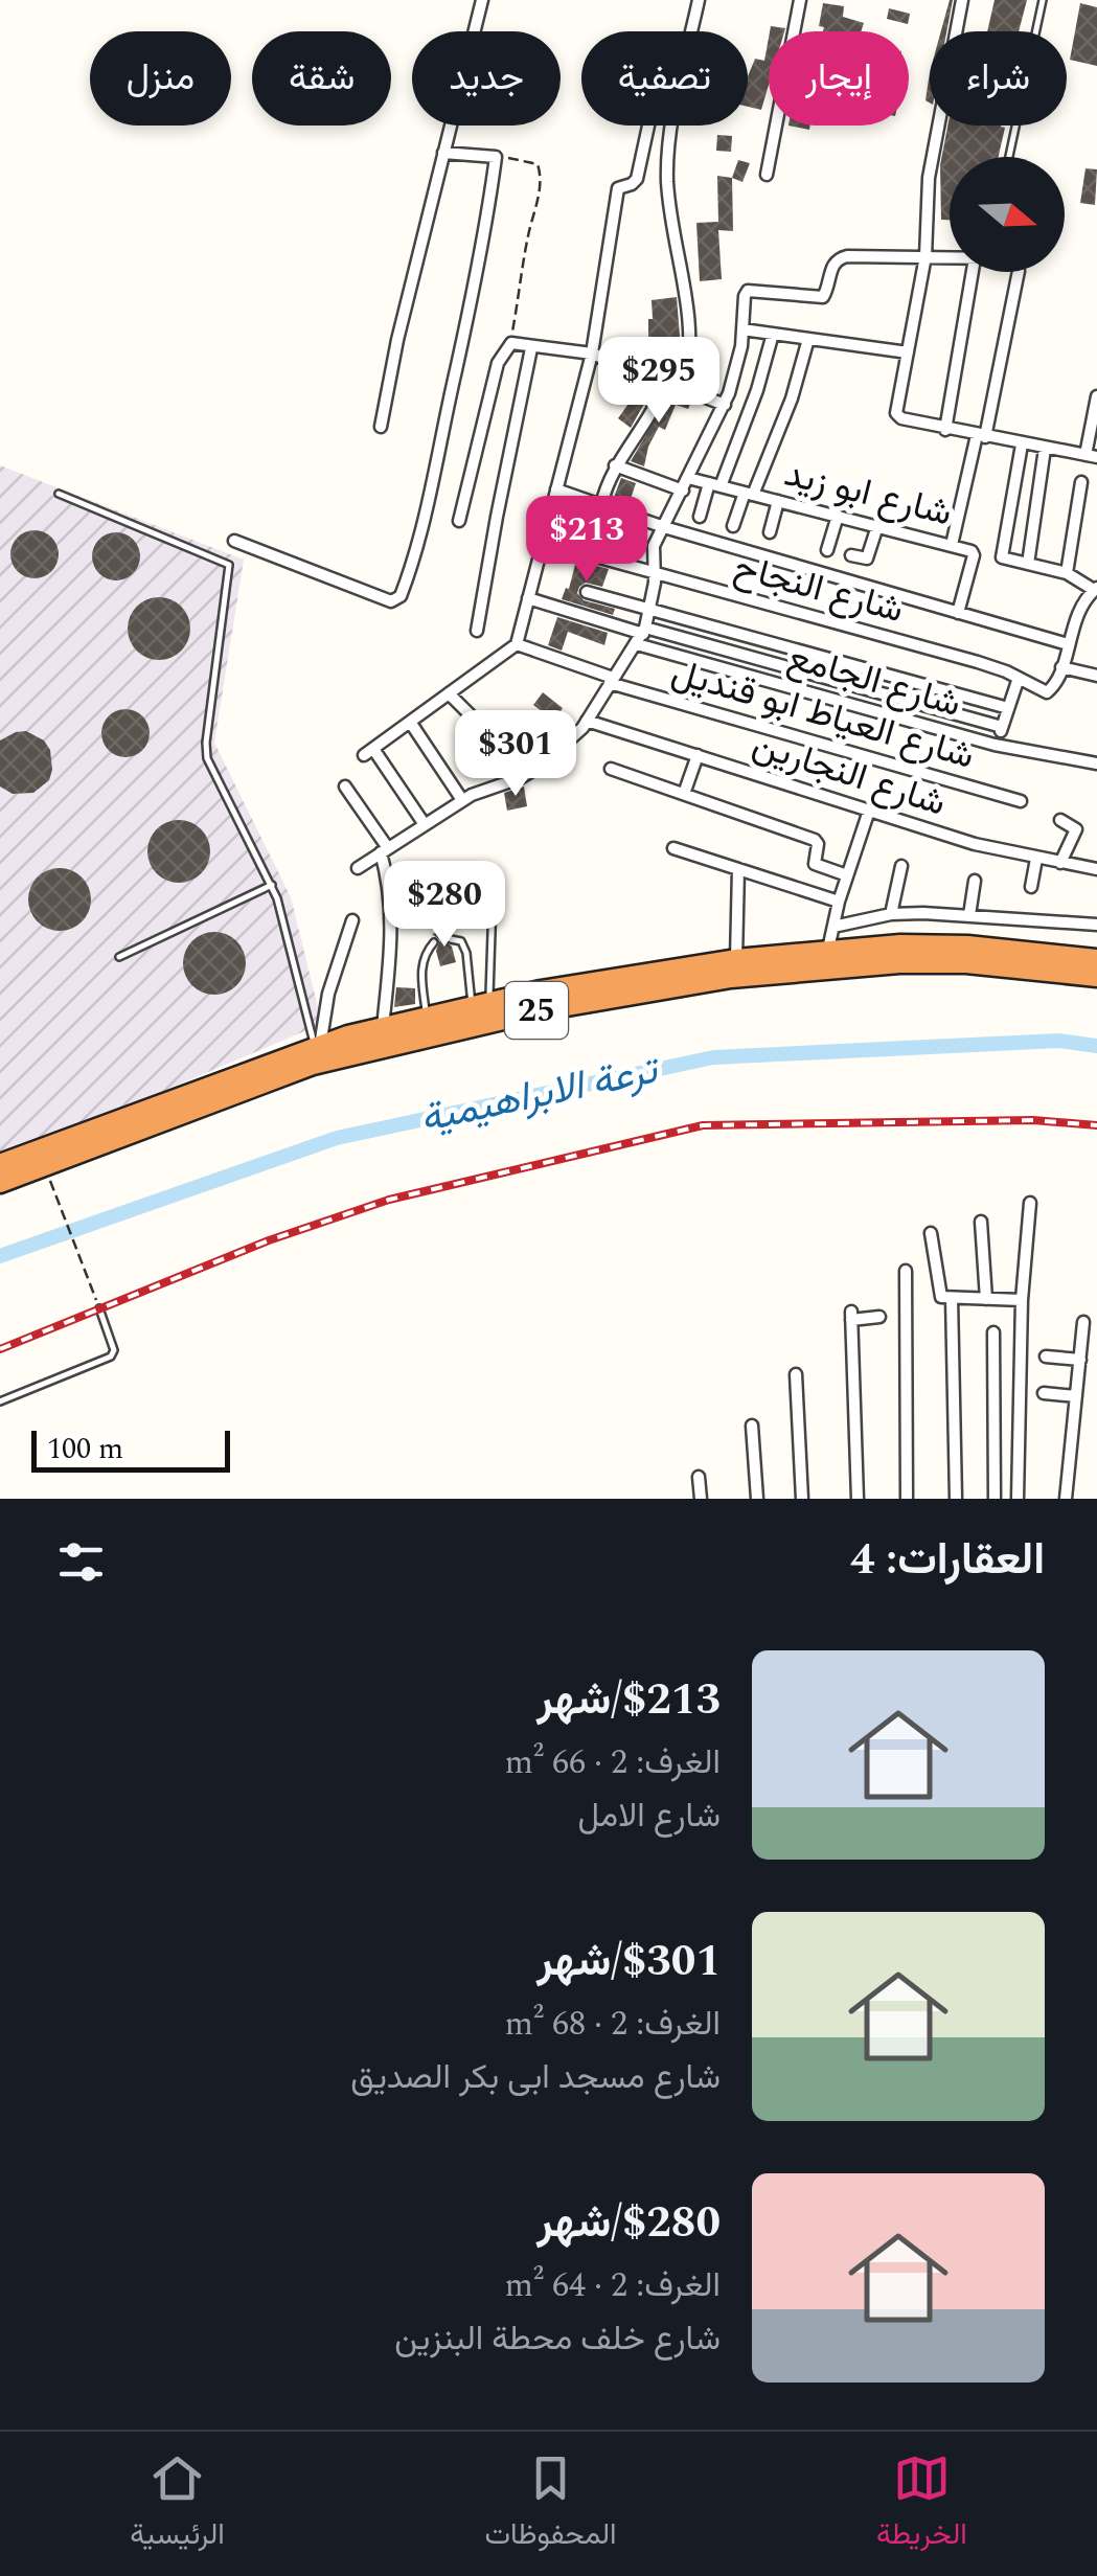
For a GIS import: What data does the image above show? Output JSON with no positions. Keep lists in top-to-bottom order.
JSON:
{
  "streets": {
    "highway": ["25"],
    "street": [
      "شارع ابو زيد",
      "شارع النجاح",
      "شارع الجامع",
      "شارع العياط ابو قنديل",
      "شارع النجارين"
    ]
  },
  "water": ["ترعة الابراهيمية"],
  "scale_bar": "100 m",
  "north": "right",
  "page": {
    "chip": [
      "شراء",
      "إيجار",
      "تصفية",
      "جديد",
      "شقة",
      "منزل"
    ],
    "price": [
      "$295",
      "$213",
      "$301",
      "$280"
    ],
    "scale": "100 m",
    "heading": "العقارات: 4",
    "list": [
      {
        "name": "$213/شهر",
        "note": "الغرف: 2 · 66 m² · شارع الامل"
      },
      {
        "name": "$301/شهر",
        "note": "الغرف: 2 · 68 m² · شارع مسجد ابى بكر الصديق"
      },
      {
        "name": "$280/شهر",
        "note": "الغرف: 2 · 64 m² · شارع خلف محطة البنزين"
      }
    ],
    "tabs": ["الخريطة", "المحفوظات", "الرئيسية"]
  }
}
